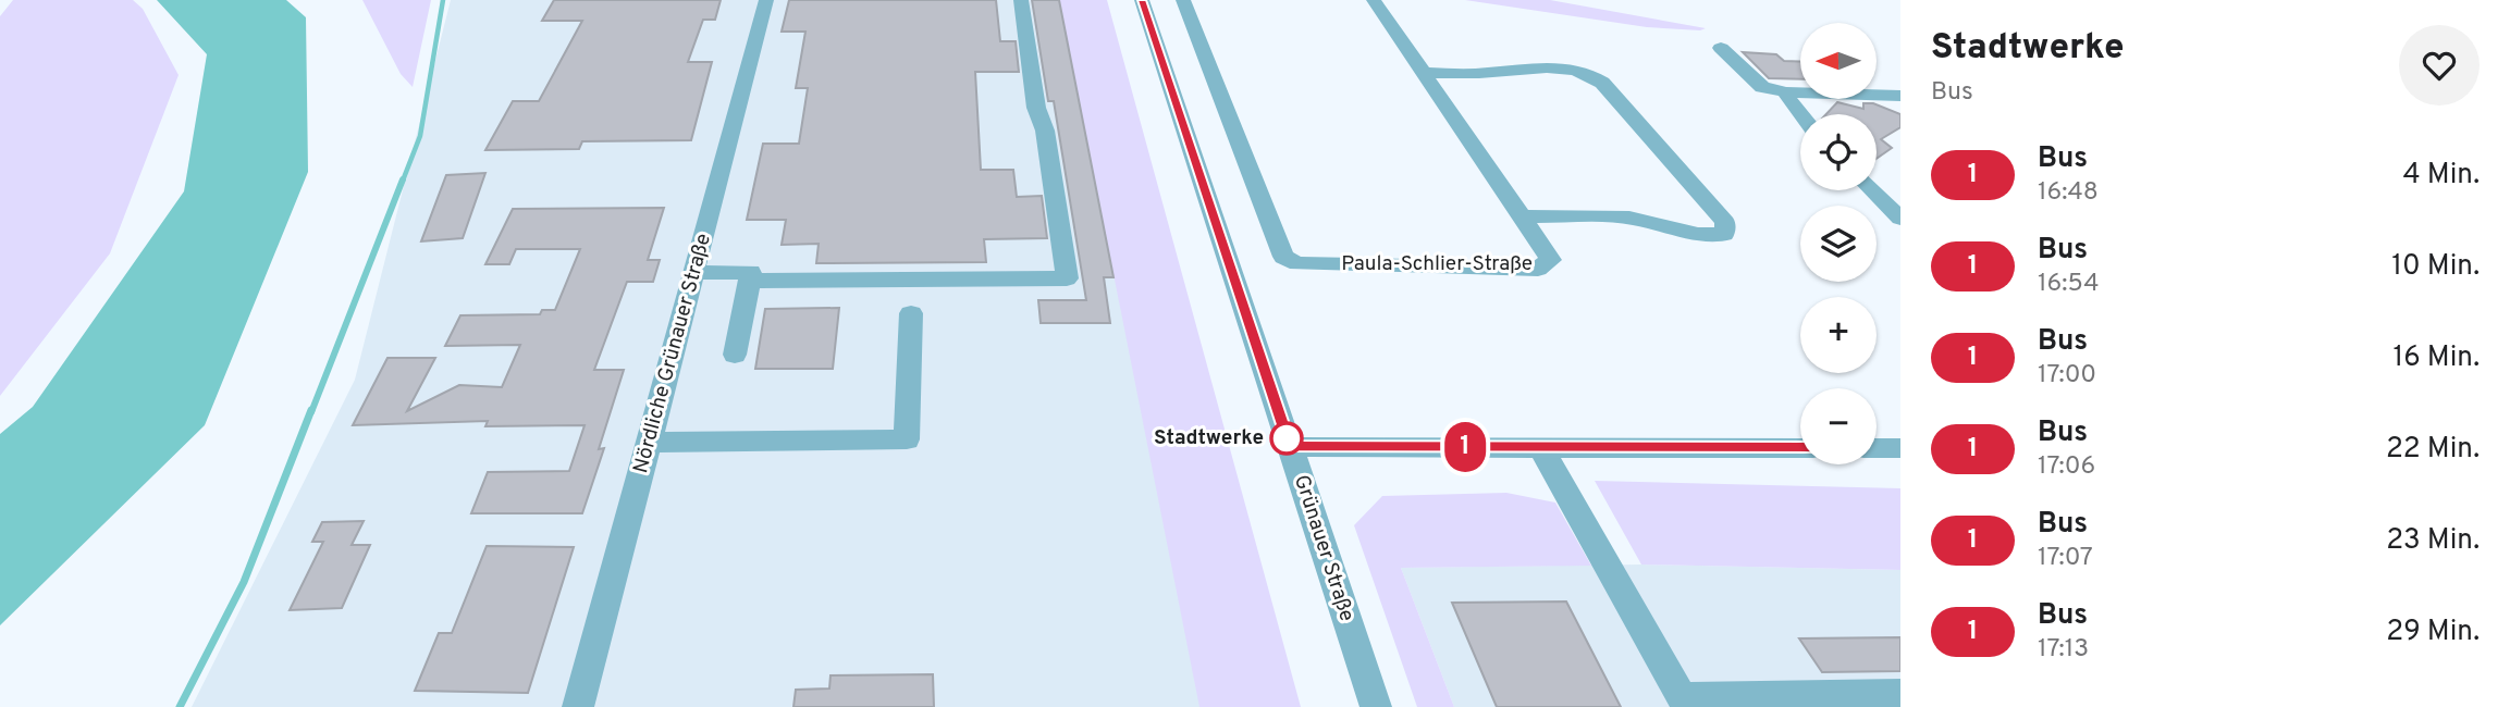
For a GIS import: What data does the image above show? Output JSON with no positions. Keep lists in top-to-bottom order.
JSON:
{
  "streets": {
    "street": ["Paula-Schlier-Straße", "Nördliche Grünauer Straße", "Grünauer Straße"]
  },
  "places": ["Stadtwerke"],
  "lines": ["bus line 1"],
  "north": "left",
  "page": {
    "on_map": "1",
    "heading": ["Stadtwerke", "Bus"],
    "map_buttons": ["+", "−"],
    "list": [
      {
        "mark": "1",
        "name": "Bus",
        "note": "16:48",
        "value": "4 Min."
      },
      {
        "mark": "1",
        "name": "Bus",
        "note": "16:54",
        "value": "10 Min."
      },
      {
        "mark": "1",
        "name": "Bus",
        "note": "17:00",
        "value": "16 Min."
      },
      {
        "mark": "1",
        "name": "Bus",
        "note": "17:06",
        "value": "22 Min."
      },
      {
        "mark": "1",
        "name": "Bus",
        "note": "17:07",
        "value": "23 Min."
      },
      {
        "mark": "1",
        "name": "Bus",
        "note": "17:13",
        "value": "29 Min."
      }
    ]
  }
}
